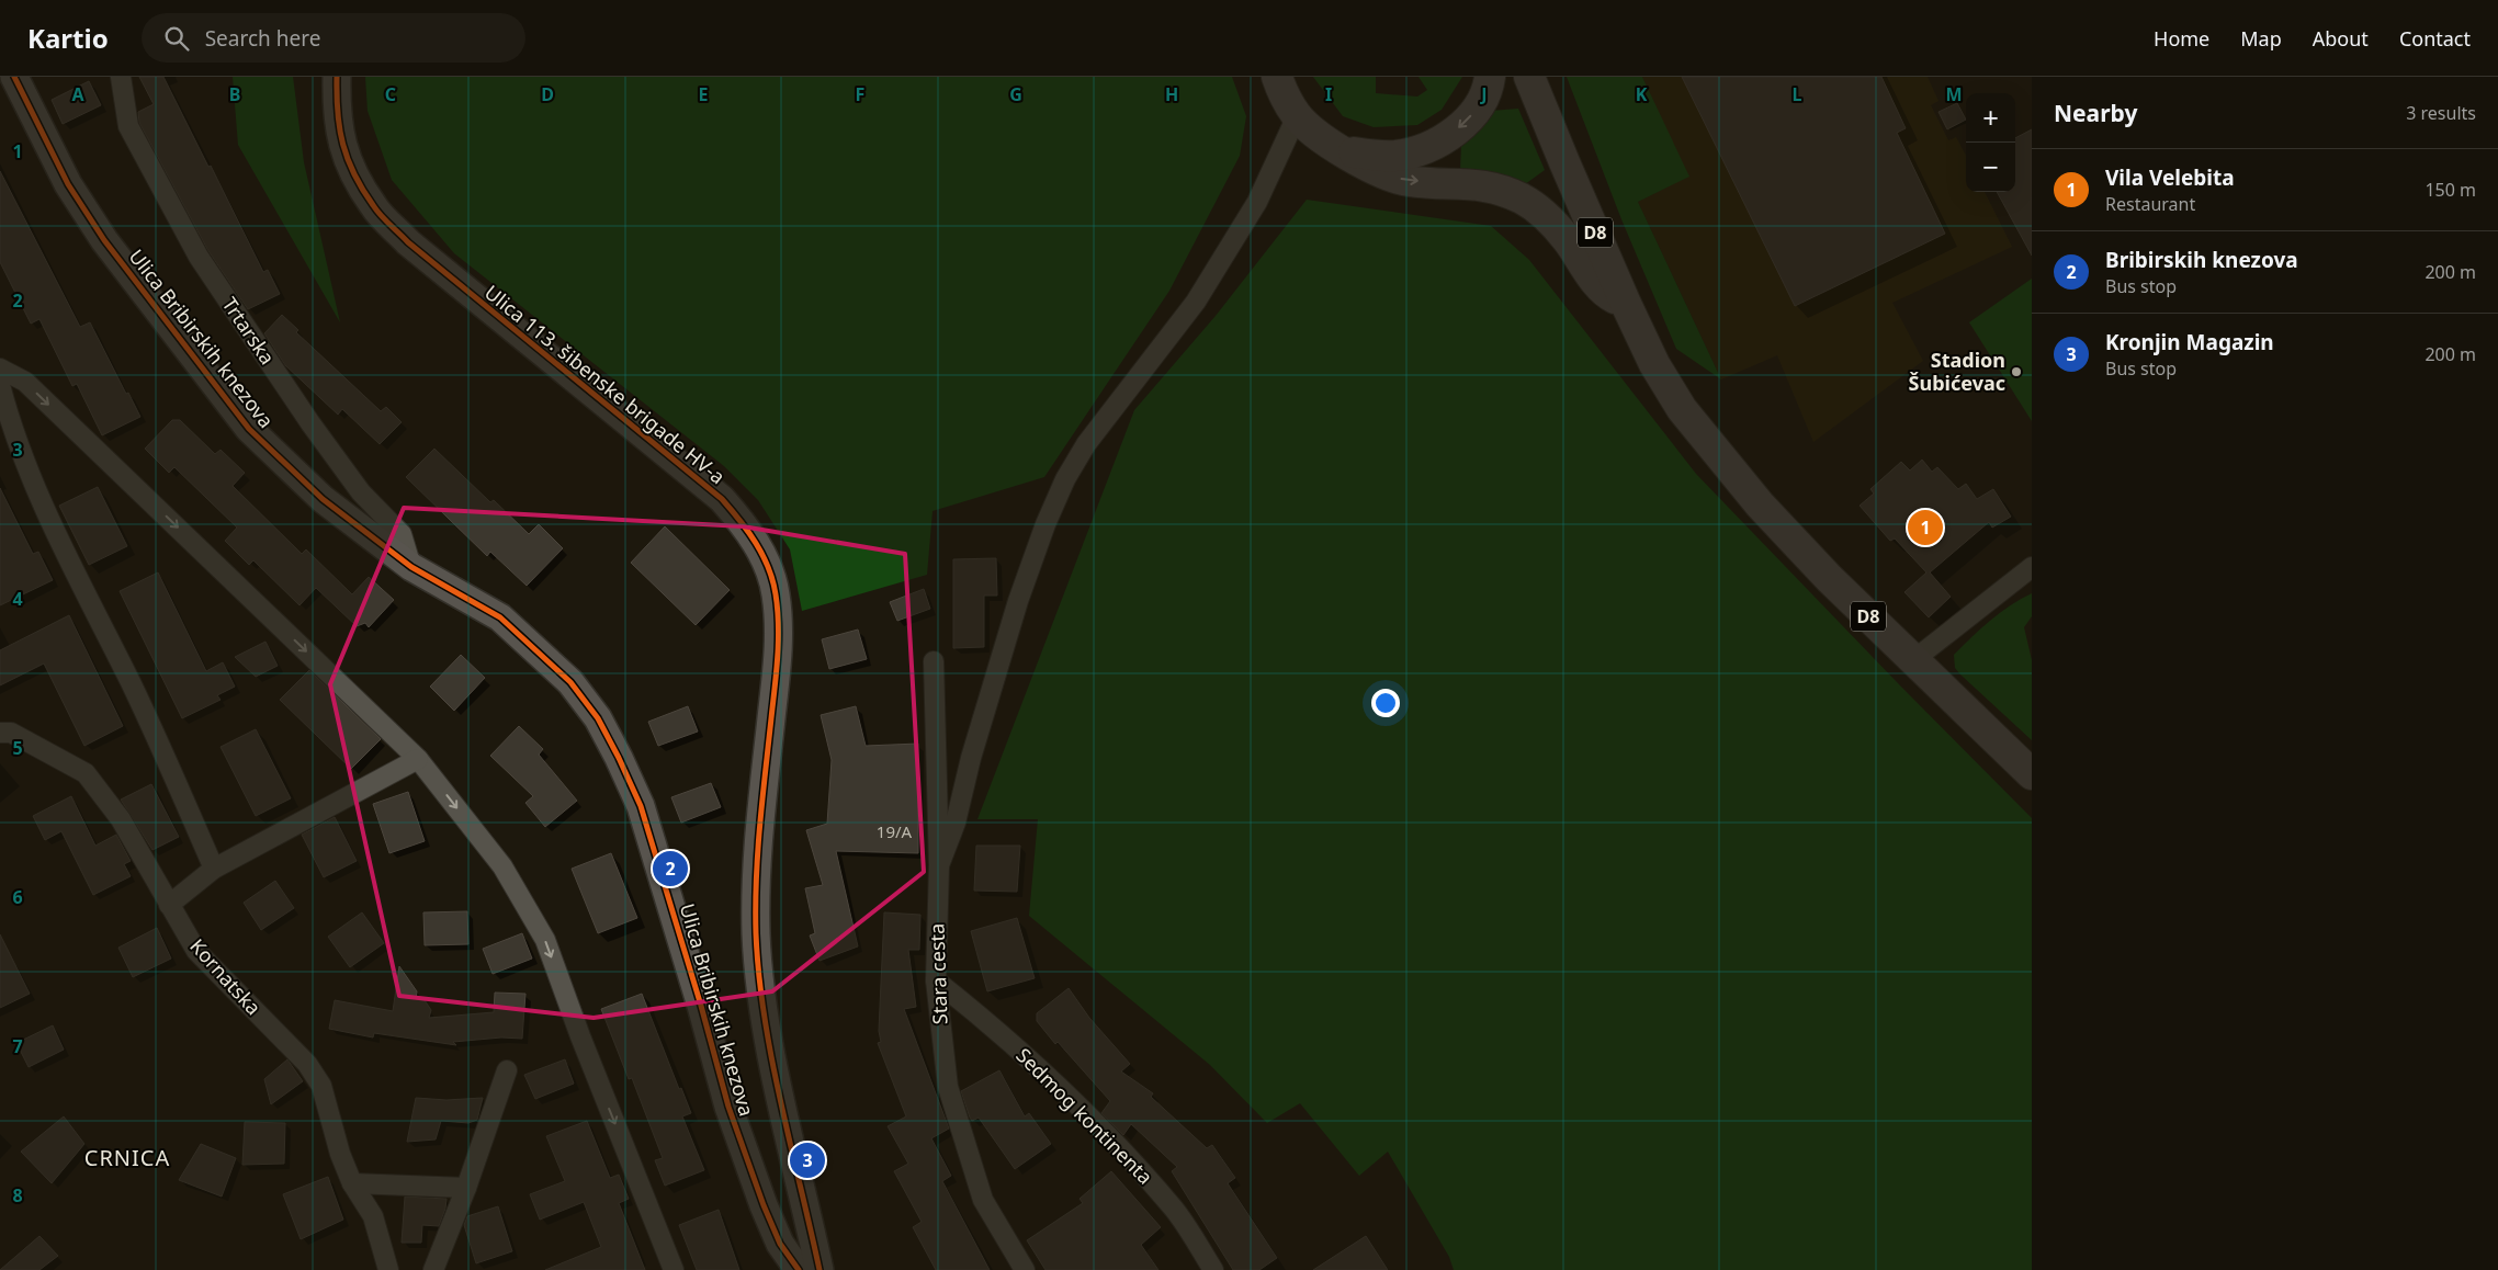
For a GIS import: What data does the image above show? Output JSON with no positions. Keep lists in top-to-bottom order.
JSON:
{
  "streets": {
    "main road": ["D8"],
    "street": [
      "Trtarska",
      "Ulica Bribirskih knezova",
      "Ulica 113. šibenske brigade HV-a",
      "Stara cesta",
      "Kornatska",
      "Sedmog kontinenta"
    ]
  },
  "crossings": [
    ["Trtarska", "Ulica Bribirskih knezova"],
    ["Stara cesta", "Sedmog kontinenta"]
  ],
  "districts": ["CRNICA"],
  "places": ["Stadion Šubićevac"],
  "house_numbers": ["19/A"],
  "page": {
    "header": "Kartio",
    "search": "Search here",
    "nav": [
      "Home",
      "Map",
      "About",
      "Contact"
    ],
    "heading": ["Nearby", "3 results"],
    "map_buttons": ["+", "−"],
    "list": [
      {
        "mark": "1",
        "name": "Vila Velebita",
        "note": "Restaurant",
        "value": "150 m"
      },
      {
        "mark": "2",
        "name": "Bribirskih knezova",
        "note": "Bus stop",
        "value": "200 m"
      },
      {
        "mark": "3",
        "name": "Kronjin Magazin",
        "note": "Bus stop",
        "value": "200 m"
      }
    ],
    "pins": ["1", "2", "3"]
  },
  "grid": {
    "columns": [
      "A",
      "B",
      "C",
      "D",
      "E",
      "F",
      "G",
      "H",
      "I",
      "J",
      "K",
      "L",
      "M"
    ],
    "rows": [
      "1",
      "2",
      "3",
      "4",
      "5",
      "6",
      "7",
      "8"
    ]
  }
}
